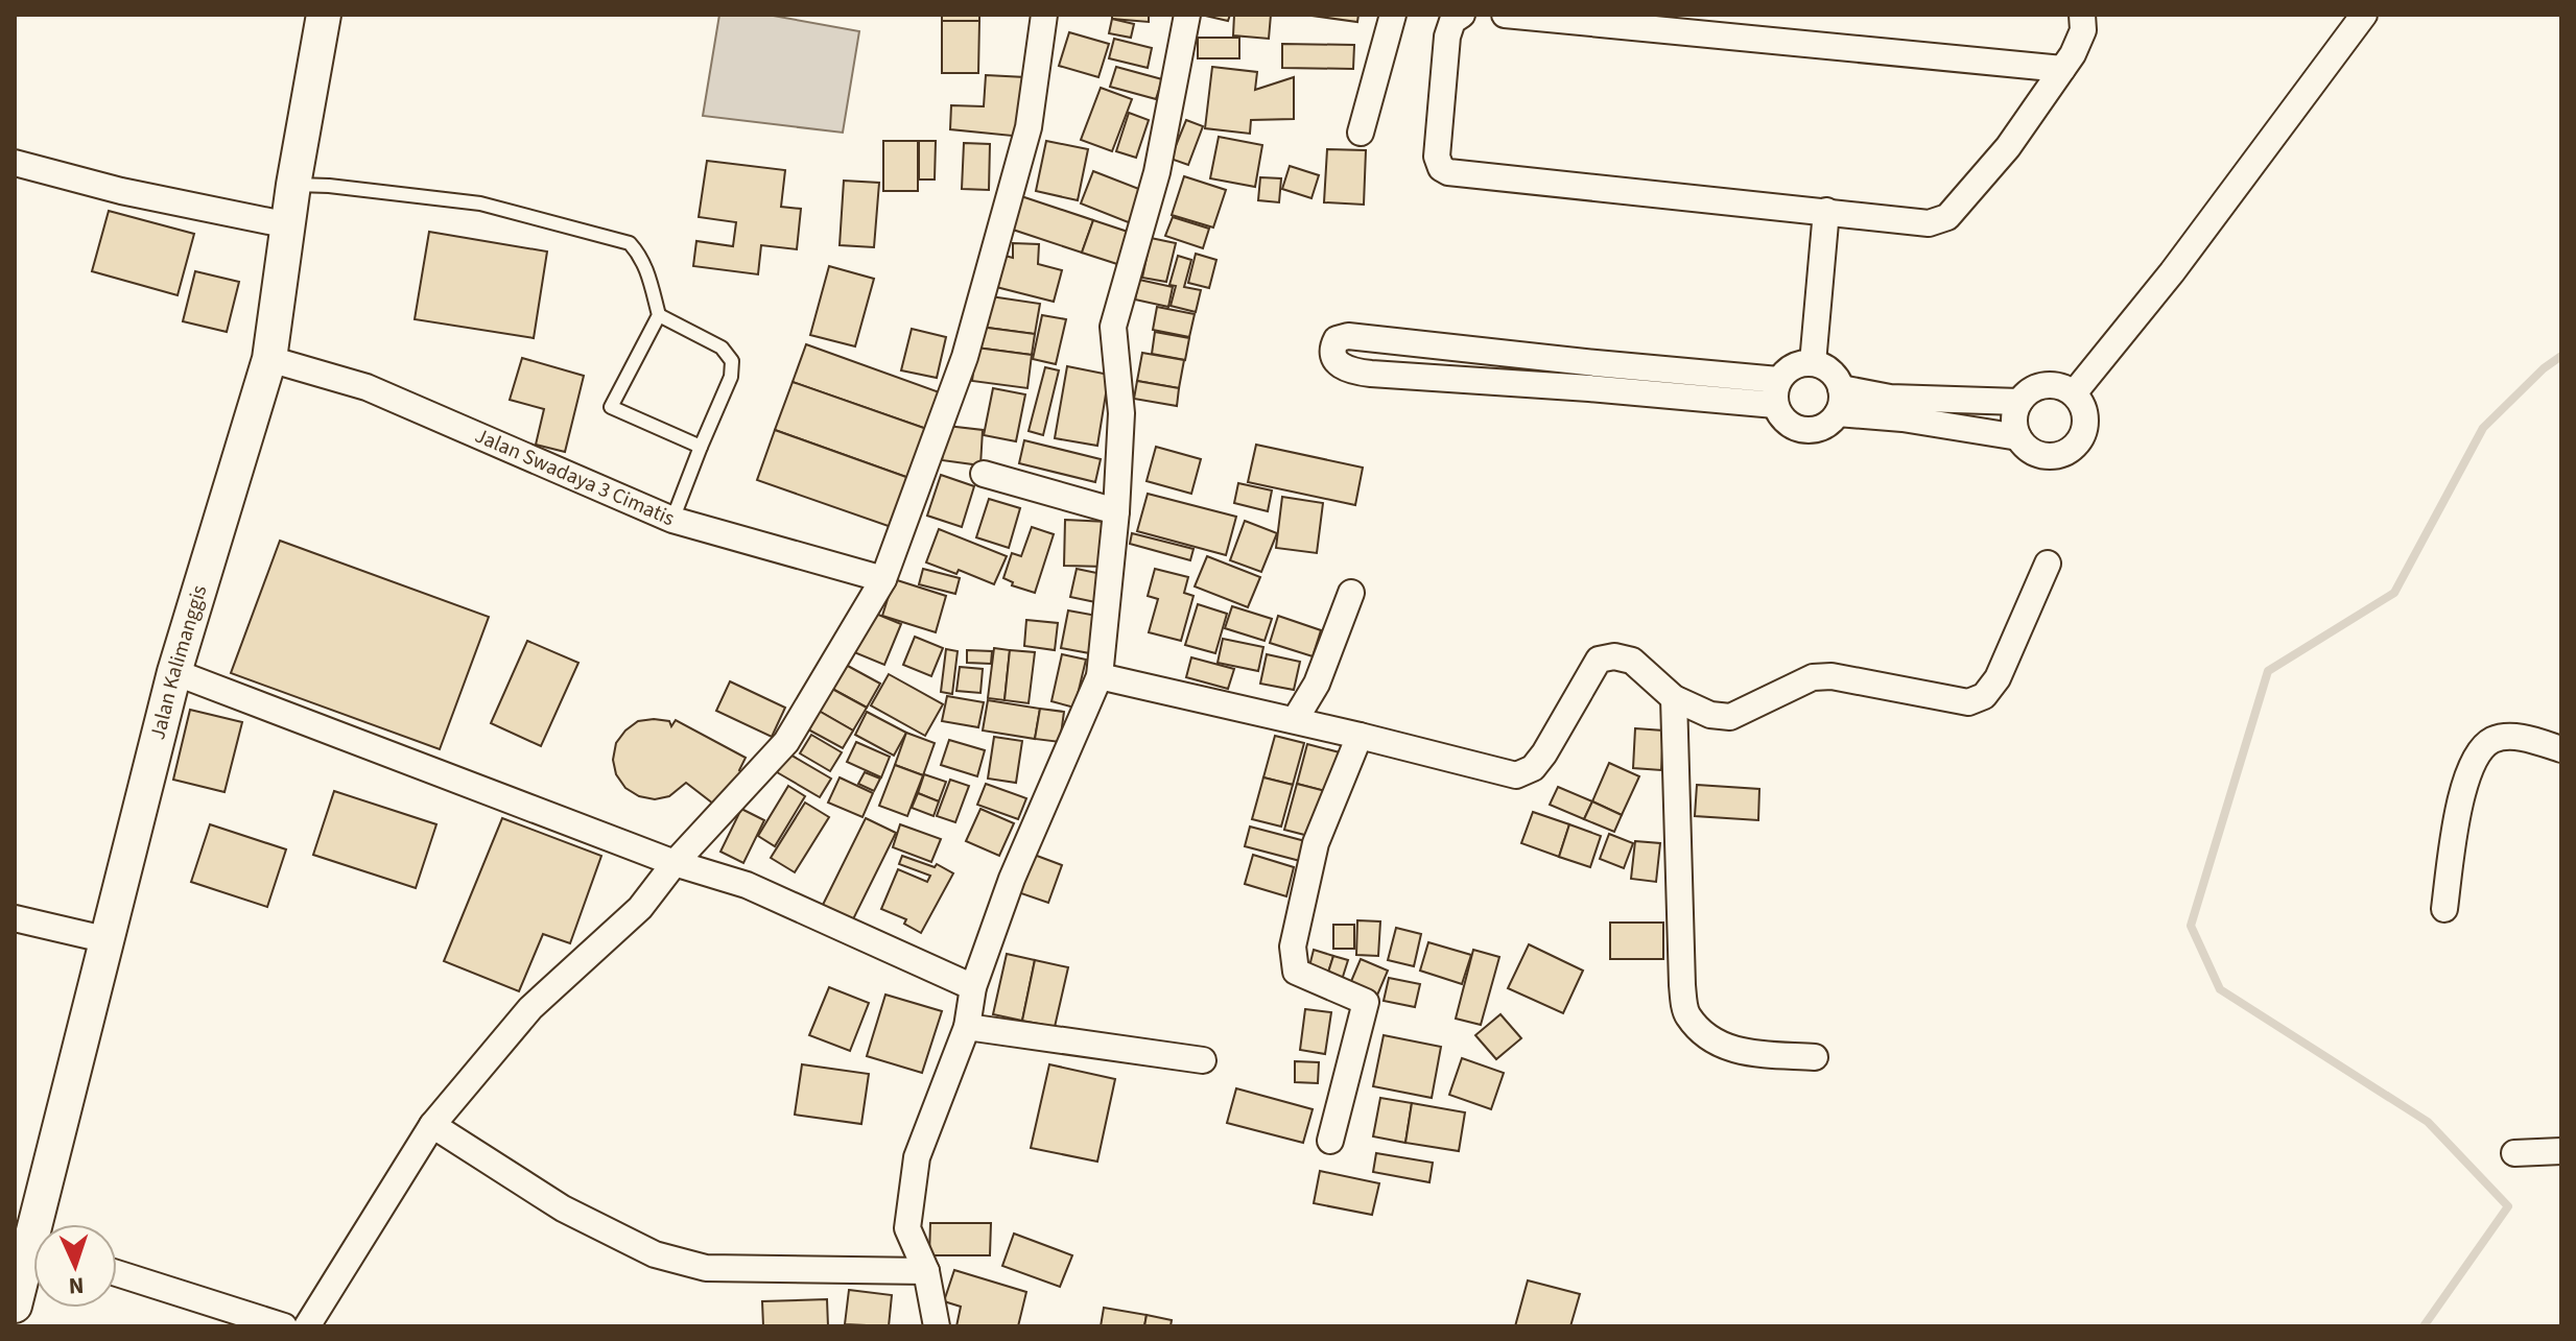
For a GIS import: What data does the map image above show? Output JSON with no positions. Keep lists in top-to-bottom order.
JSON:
{
  "streets": {
    "main road": ["Jalan Kalimanggis"],
    "street": ["Jalan Swadaya 3 Cimatis"]
  },
  "crossings": [
    ["Jalan Swadaya 3 Cimatis", "Jalan Kalimanggis"]
  ],
  "north": "bottom"
}
